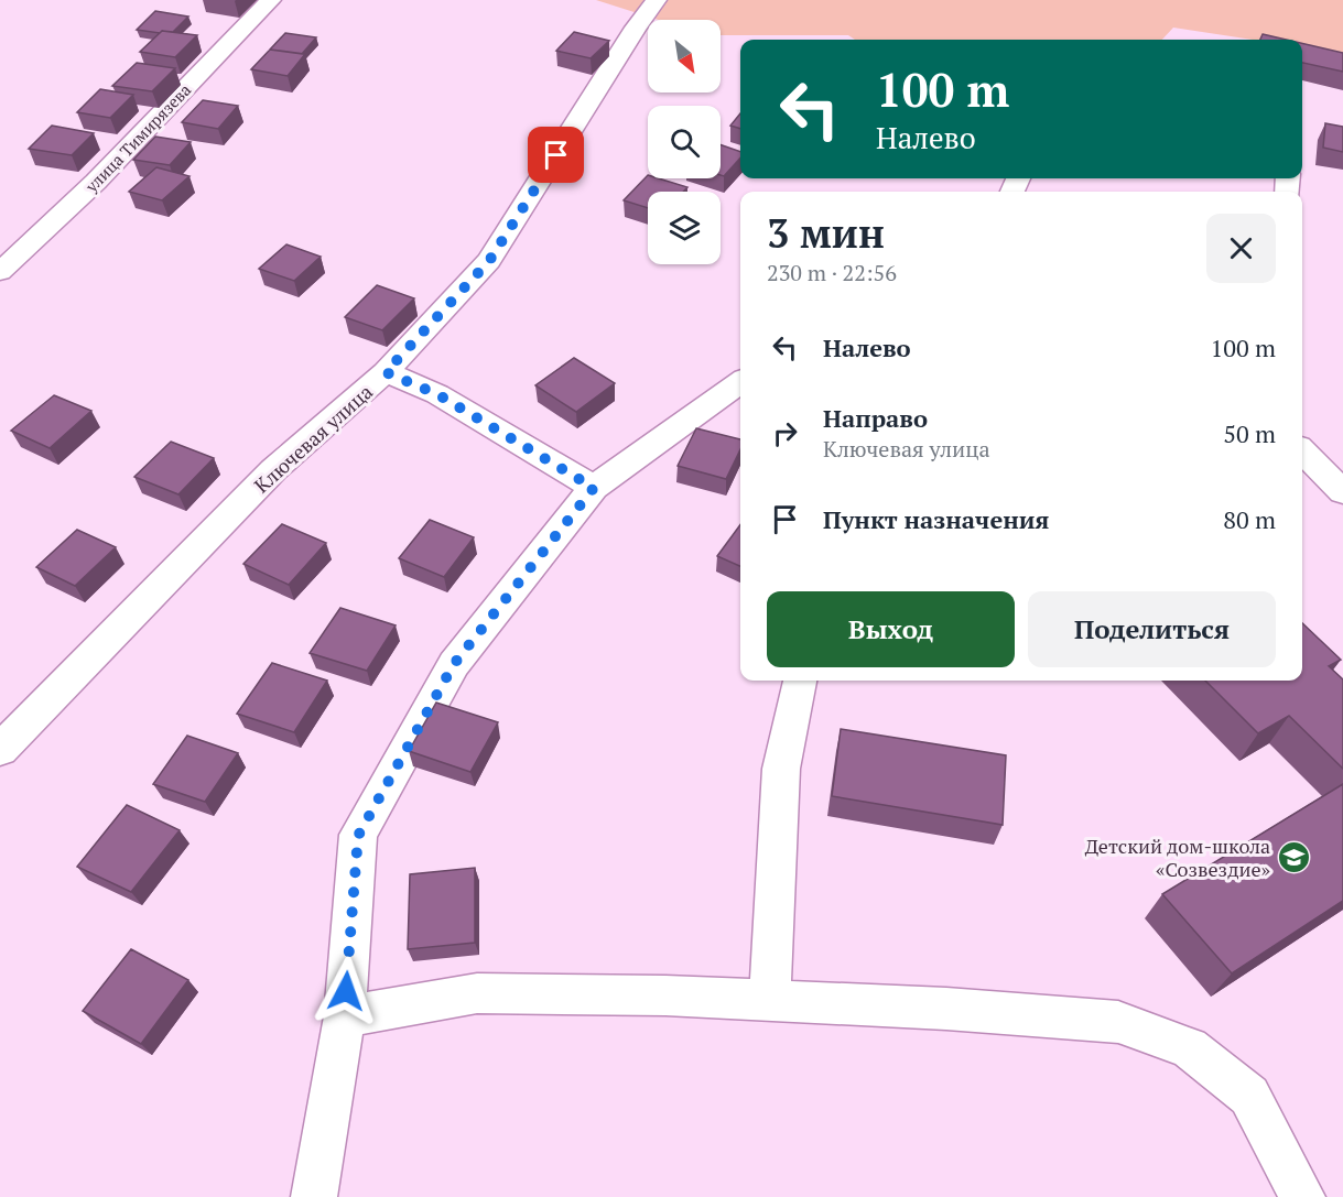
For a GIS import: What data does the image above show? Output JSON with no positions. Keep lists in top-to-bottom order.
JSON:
{
  "streets": {
    "street": ["улица Тимирязева", "Ключевая улица"]
  },
  "places": {
    "school or university": ["Детский дом-школа «Созвездие»"]
  },
  "north": "bottom right",
  "page": {
    "turn": ["100 m", "Налево"],
    "heading": ["3 мин", "230 m · 22:56"],
    "list": [
      {
        "name": "Налево",
        "value": "100 m"
      },
      {
        "name": "Направо",
        "note": "Ключевая улица",
        "value": "50 m"
      },
      {
        "name": "Пункт назначения",
        "value": "80 m"
      }
    ],
    "buttons": ["Выход", "Поделиться"]
  }
}
